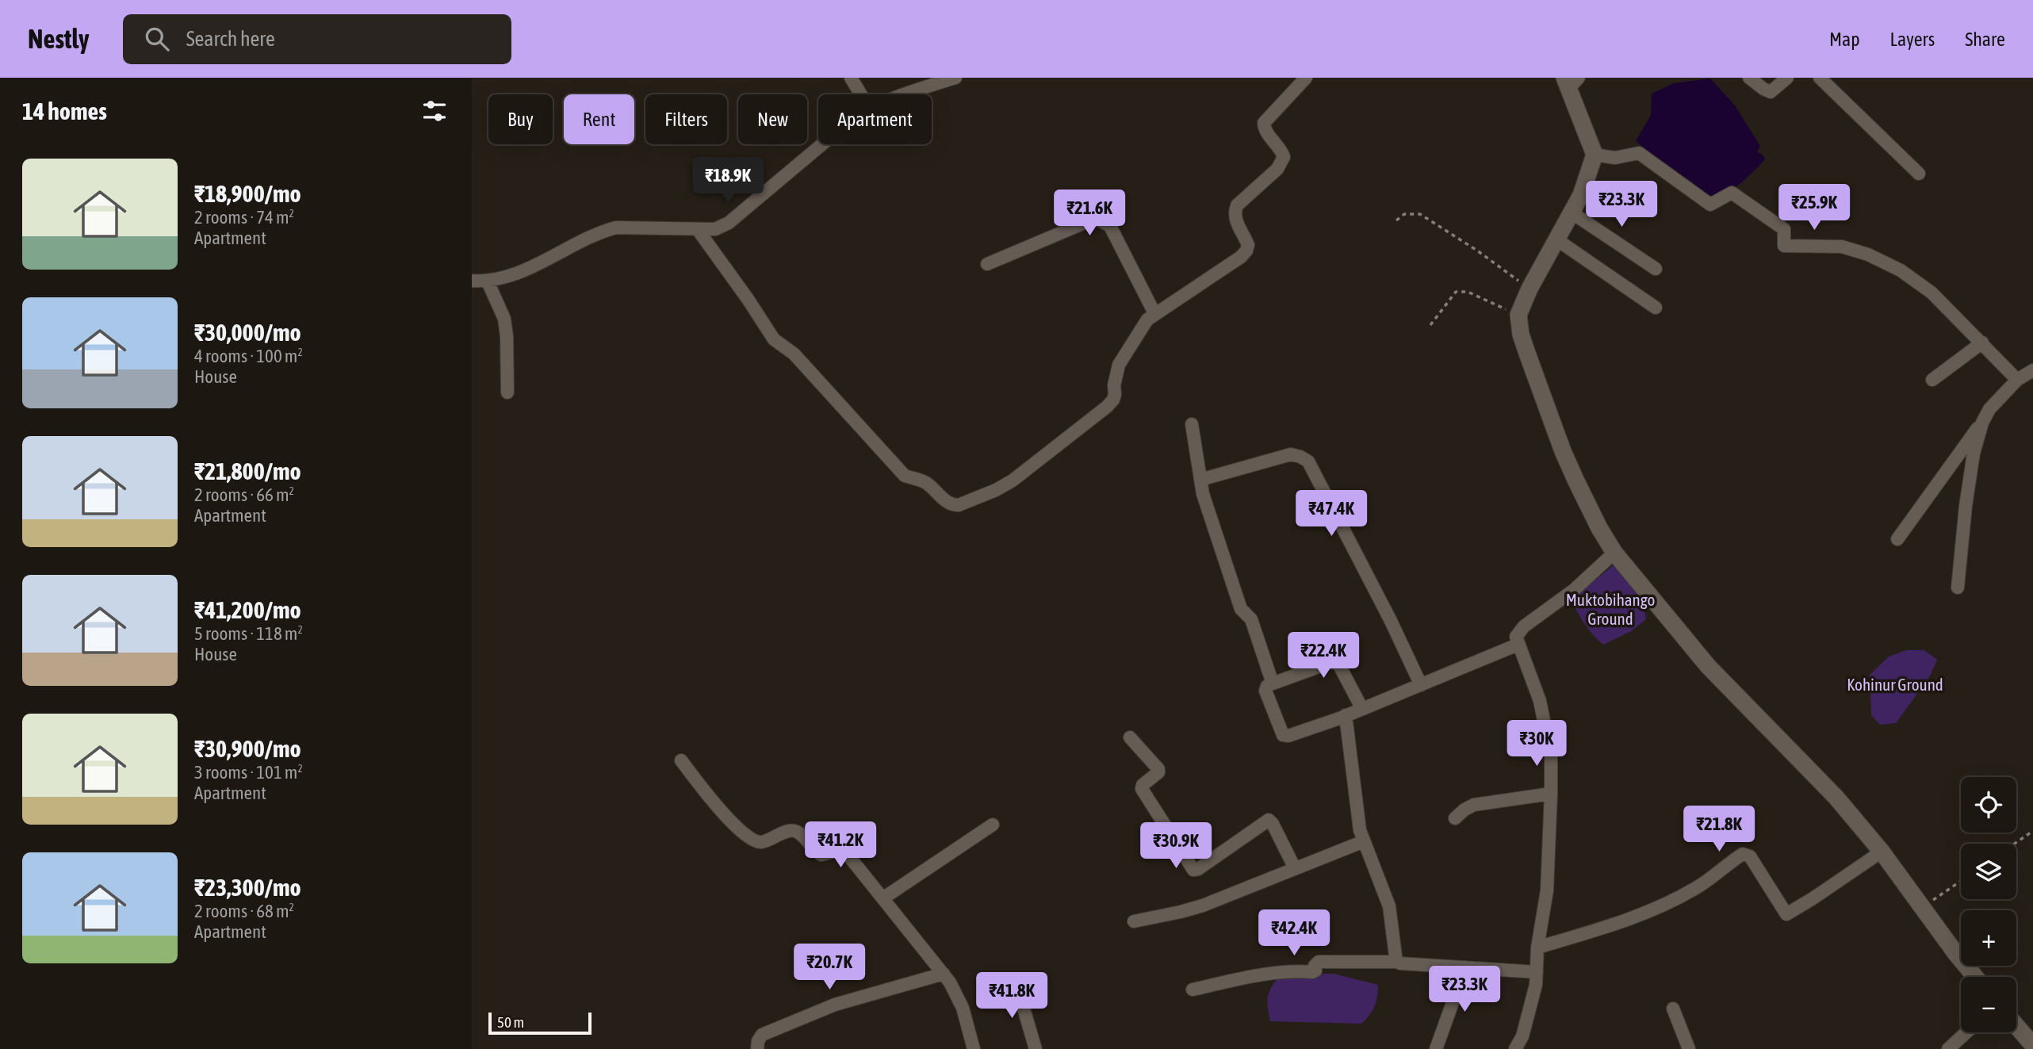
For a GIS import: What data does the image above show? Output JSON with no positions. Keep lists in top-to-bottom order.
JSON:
{
  "parks": ["Muktobihango Ground", "Kohinur Ground"],
  "scale_bar": "50 m",
  "page": {
    "header": "Nestly",
    "search": "Search here",
    "nav": ["Map", "Layers", "Share"],
    "heading": "14 homes",
    "chip": [
      "Buy",
      "Rent",
      "Filters",
      "New",
      "Apartment"
    ],
    "list": [
      {
        "name": "₹18,900/mo",
        "note": "2 rooms · 74 m² · Apartment"
      },
      {
        "name": "₹30,000/mo",
        "note": "4 rooms · 100 m² · House"
      },
      {
        "name": "₹21,800/mo",
        "note": "2 rooms · 66 m² · Apartment"
      },
      {
        "name": "₹41,200/mo",
        "note": "5 rooms · 118 m² · House"
      },
      {
        "name": "₹30,900/mo",
        "note": "3 rooms · 101 m² · Apartment"
      },
      {
        "name": "₹23,300/mo",
        "note": "2 rooms · 68 m² · Apartment"
      }
    ],
    "price": [
      "₹18.9K",
      "₹23.3K",
      "₹25.9K",
      "₹21.6K",
      "₹47.4K",
      "₹22.4K",
      "₹30K",
      "₹21.8K",
      "₹41.2K",
      "₹30.9K",
      "₹42.4K",
      "₹20.7K",
      "₹23.3K",
      "₹41.8K"
    ],
    "map_buttons": ["+", "−"],
    "scale": "50 m"
  }
}
